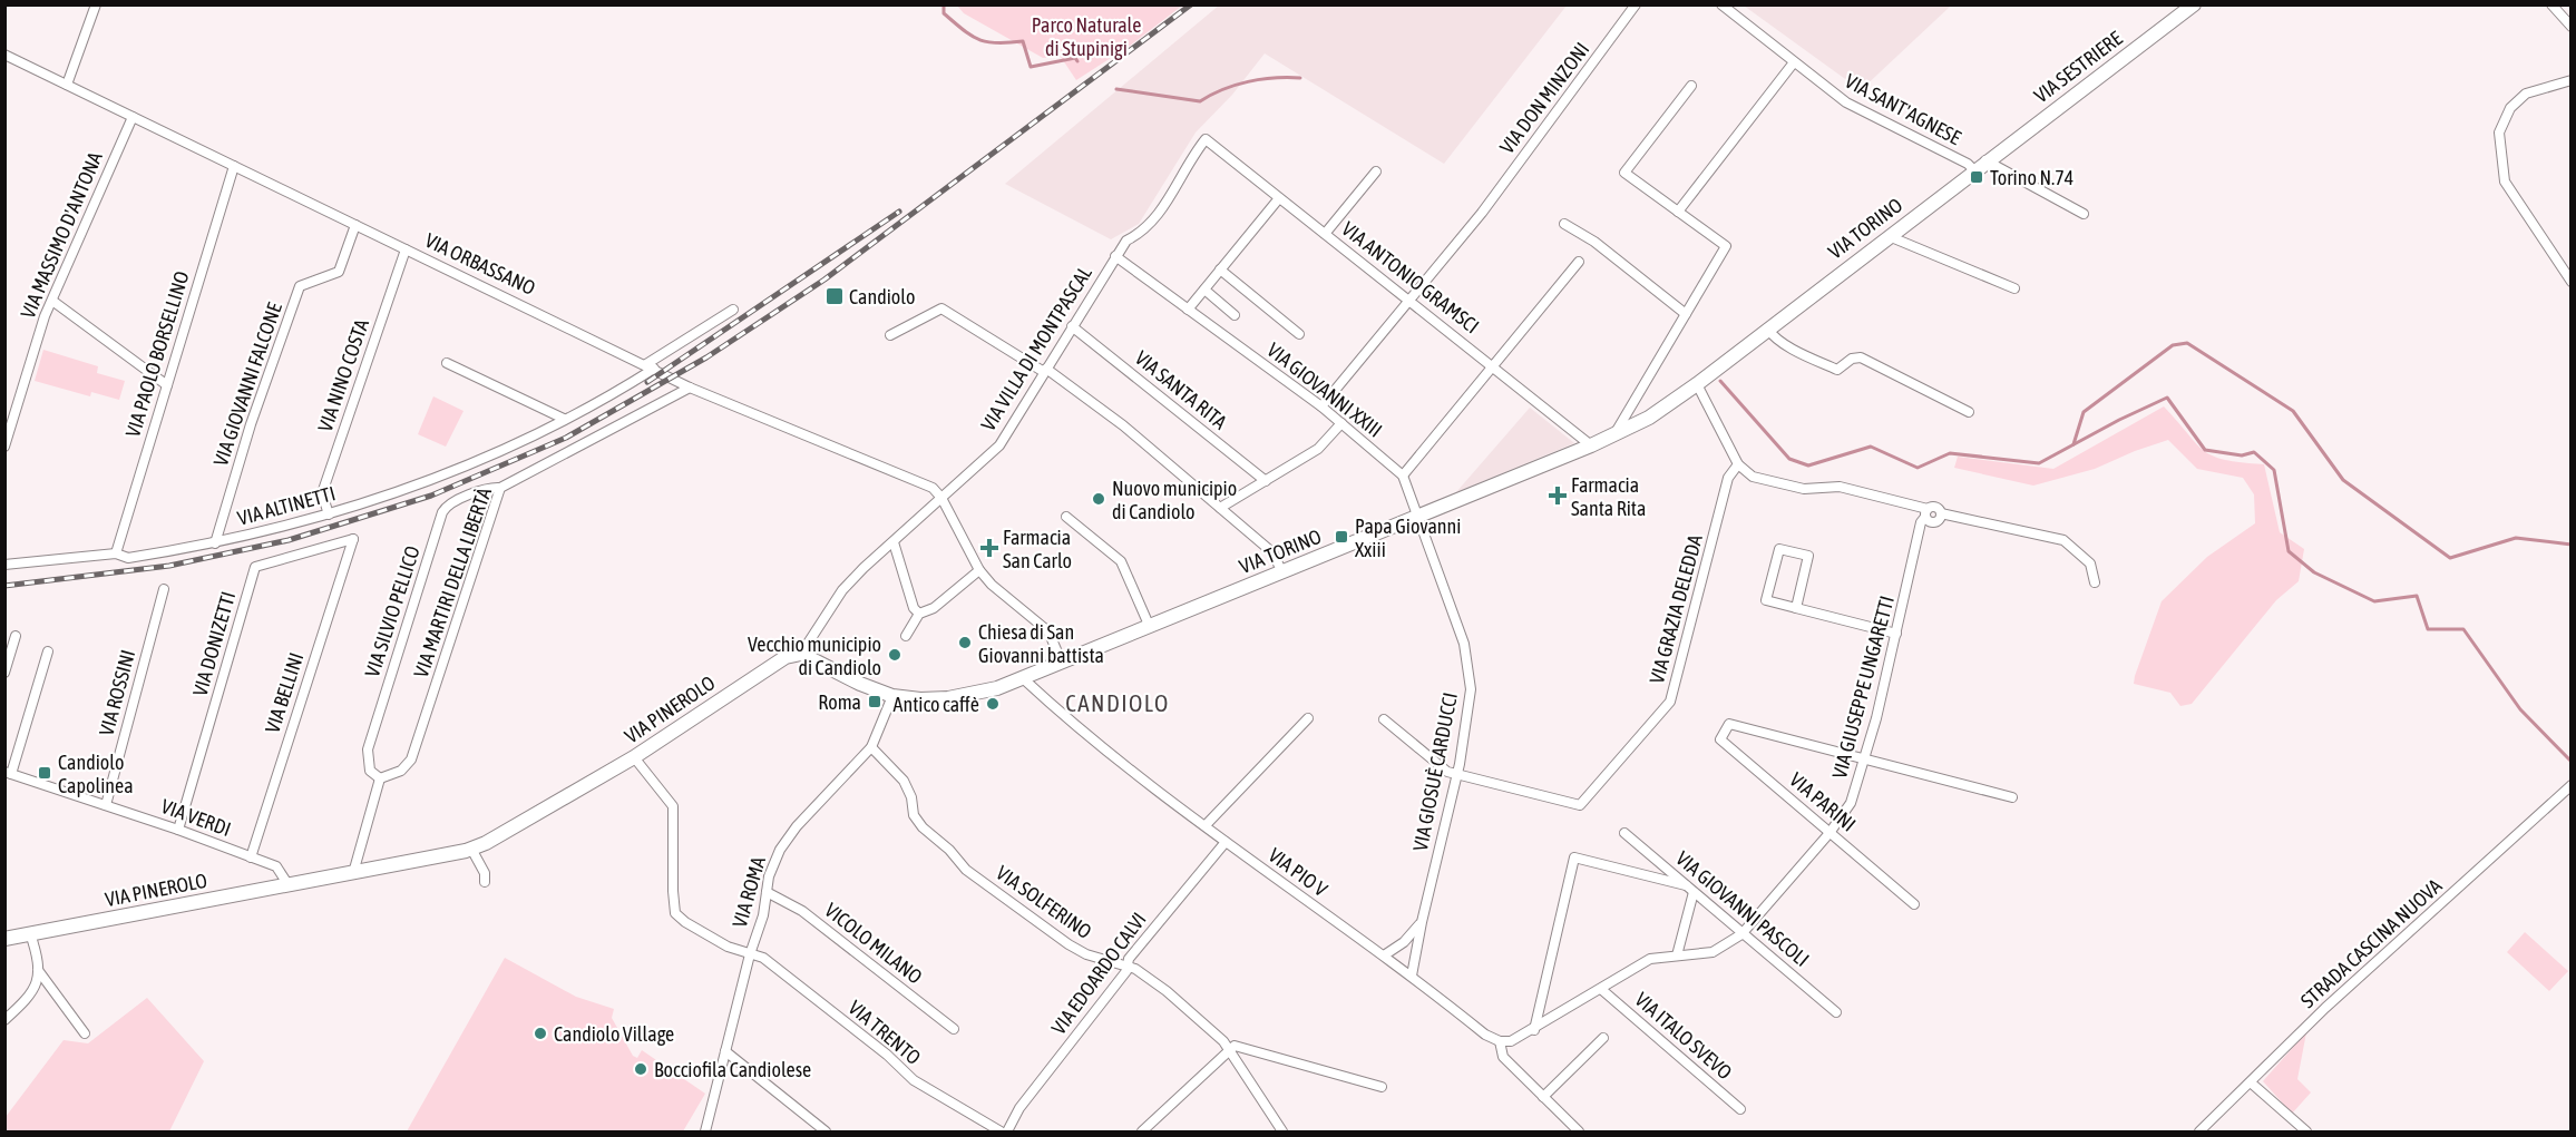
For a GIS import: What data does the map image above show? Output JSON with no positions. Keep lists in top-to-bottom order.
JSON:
{
  "streets": {
    "main road": ["VIA SESTRIERE", "VIA TORINO", "VIA PINEROLO"],
    "street": [
      "VIA DON MINZONI",
      "VIA SANT'AGNESE",
      "VIA MASSIMO D'ANTONA",
      "VIA ORBASSANO",
      "VIA ANTONIO GRAMSCI",
      "VIA VILLA DI MONTPASCAL",
      "VIA PAOLO BORSELLINO",
      "VIA NINO COSTA",
      "VIA GIOVANNI FALCONE",
      "VIA SANTA RITA",
      "VIA GIOVANNI XXIII",
      "VIA ALTINETTI",
      "VIA MARTIRI DELLA LIBERTÀ",
      "VIA GRAZIA DELEDDA",
      "VIA SILVIO PELLICO",
      "VIA DONIZETTI",
      "VIA GIUSEPPE UNGARETTI",
      "VIA ROSSINI",
      "VIA BELLINI",
      "VIA GIOSUÈ CARDUCCI",
      "VIA PARINI",
      "VIA VERDI",
      "VIA PIO V",
      "VIA ROMA",
      "VIA SOLFERINO",
      "VIA GIOVANNI PASCOLI",
      "VICOLO MILANO",
      "STRADA CASCINA NUOVA",
      "VIA EDOARDO CALVI",
      "VIA TRENTO",
      "VIA ITALO SVEVO"
    ]
  },
  "crossings": [
    ["VIA SESTRIERE", "VIA TORINO"],
    ["VIA DON MINZONI", "VIA ANTONIO GRAMSCI"],
    ["VIA DON MINZONI", "VIA GIOVANNI XXIII"],
    ["VIA SANT'AGNESE", "VIA TORINO"],
    ["VIA TORINO", "VIA ANTONIO GRAMSCI"],
    ["VIA TORINO", "VIA GIOSUÈ CARDUCCI"],
    ["VIA TORINO", "VIA PIO V"],
    ["VIA TORINO", "VIA ROMA"],
    ["VIA MASSIMO D'ANTONA", "VIA ORBASSANO"],
    ["VIA ORBASSANO", "VIA VILLA DI MONTPASCAL"],
    ["VIA ORBASSANO", "VIA PAOLO BORSELLINO"],
    ["VIA ORBASSANO", "VIA NINO COSTA"],
    ["VIA ORBASSANO", "VIA GIOVANNI FALCONE"],
    ["VIA ORBASSANO", "VIA ALTINETTI"],
    ["VIA ORBASSANO", "VIA MARTIRI DELLA LIBERTÀ"],
    ["VIA ANTONIO GRAMSCI", "VIA VILLA DI MONTPASCAL"],
    ["VIA VILLA DI MONTPASCAL", "VIA SANTA RITA"],
    ["VIA VILLA DI MONTPASCAL", "VIA GIOVANNI XXIII"],
    ["VIA VILLA DI MONTPASCAL", "VIA PINEROLO"],
    ["VIA PAOLO BORSELLINO", "VIA ALTINETTI"],
    ["VIA NINO COSTA", "VIA ALTINETTI"],
    ["VIA GIOVANNI FALCONE", "VIA ALTINETTI"],
    ["VIA MARTIRI DELLA LIBERTÀ", "VIA SILVIO PELLICO"],
    ["VIA GRAZIA DELEDDA", "VIA GIOSUÈ CARDUCCI"],
    ["VIA DONIZETTI", "VIA BELLINI"],
    ["VIA DONIZETTI", "VIA VERDI"],
    ["VIA GIUSEPPE UNGARETTI", "VIA PARINI"],
    ["VIA GIUSEPPE UNGARETTI", "VIA PIO V"],
    ["VIA GIUSEPPE UNGARETTI", "VIA GIOVANNI PASCOLI"],
    ["VIA GIUSEPPE UNGARETTI", "VIA ITALO SVEVO"],
    ["VIA ROSSINI", "VIA VERDI"],
    ["VIA BELLINI", "VIA VERDI"],
    ["VIA PINEROLO", "VIA VERDI"],
    ["VIA PINEROLO", "VIA TRENTO"],
    ["VIA GIOSUÈ CARDUCCI", "VIA PIO V"],
    ["VIA PIO V", "VIA EDOARDO CALVI"],
    ["VIA ROMA", "VIA SOLFERINO"],
    ["VIA ROMA", "VICOLO MILANO"],
    ["VIA ROMA", "VIA TRENTO"],
    ["VIA SOLFERINO", "VIA EDOARDO CALVI"]
  ],
  "districts": ["CANDIOLO"],
  "parks": ["Parco Naturale di Stupinigi"],
  "places": {
    "transit": [
      "Torino N.74",
      "Candiolo",
      "Papa Giovanni Xxiii",
      "Roma",
      "Candiolo Capolinea"
    ],
    "health": ["Farmacia Santa Rita", "Farmacia San Carlo"],
    "other": [
      "Nuovo municipio di Candiolo",
      "Chiesa di San Giovanni battista",
      "Vecchio municipio di Candiolo",
      "Antico caffè",
      "Candiolo Village",
      "Bocciofila Candiolese"
    ]
  }
}
